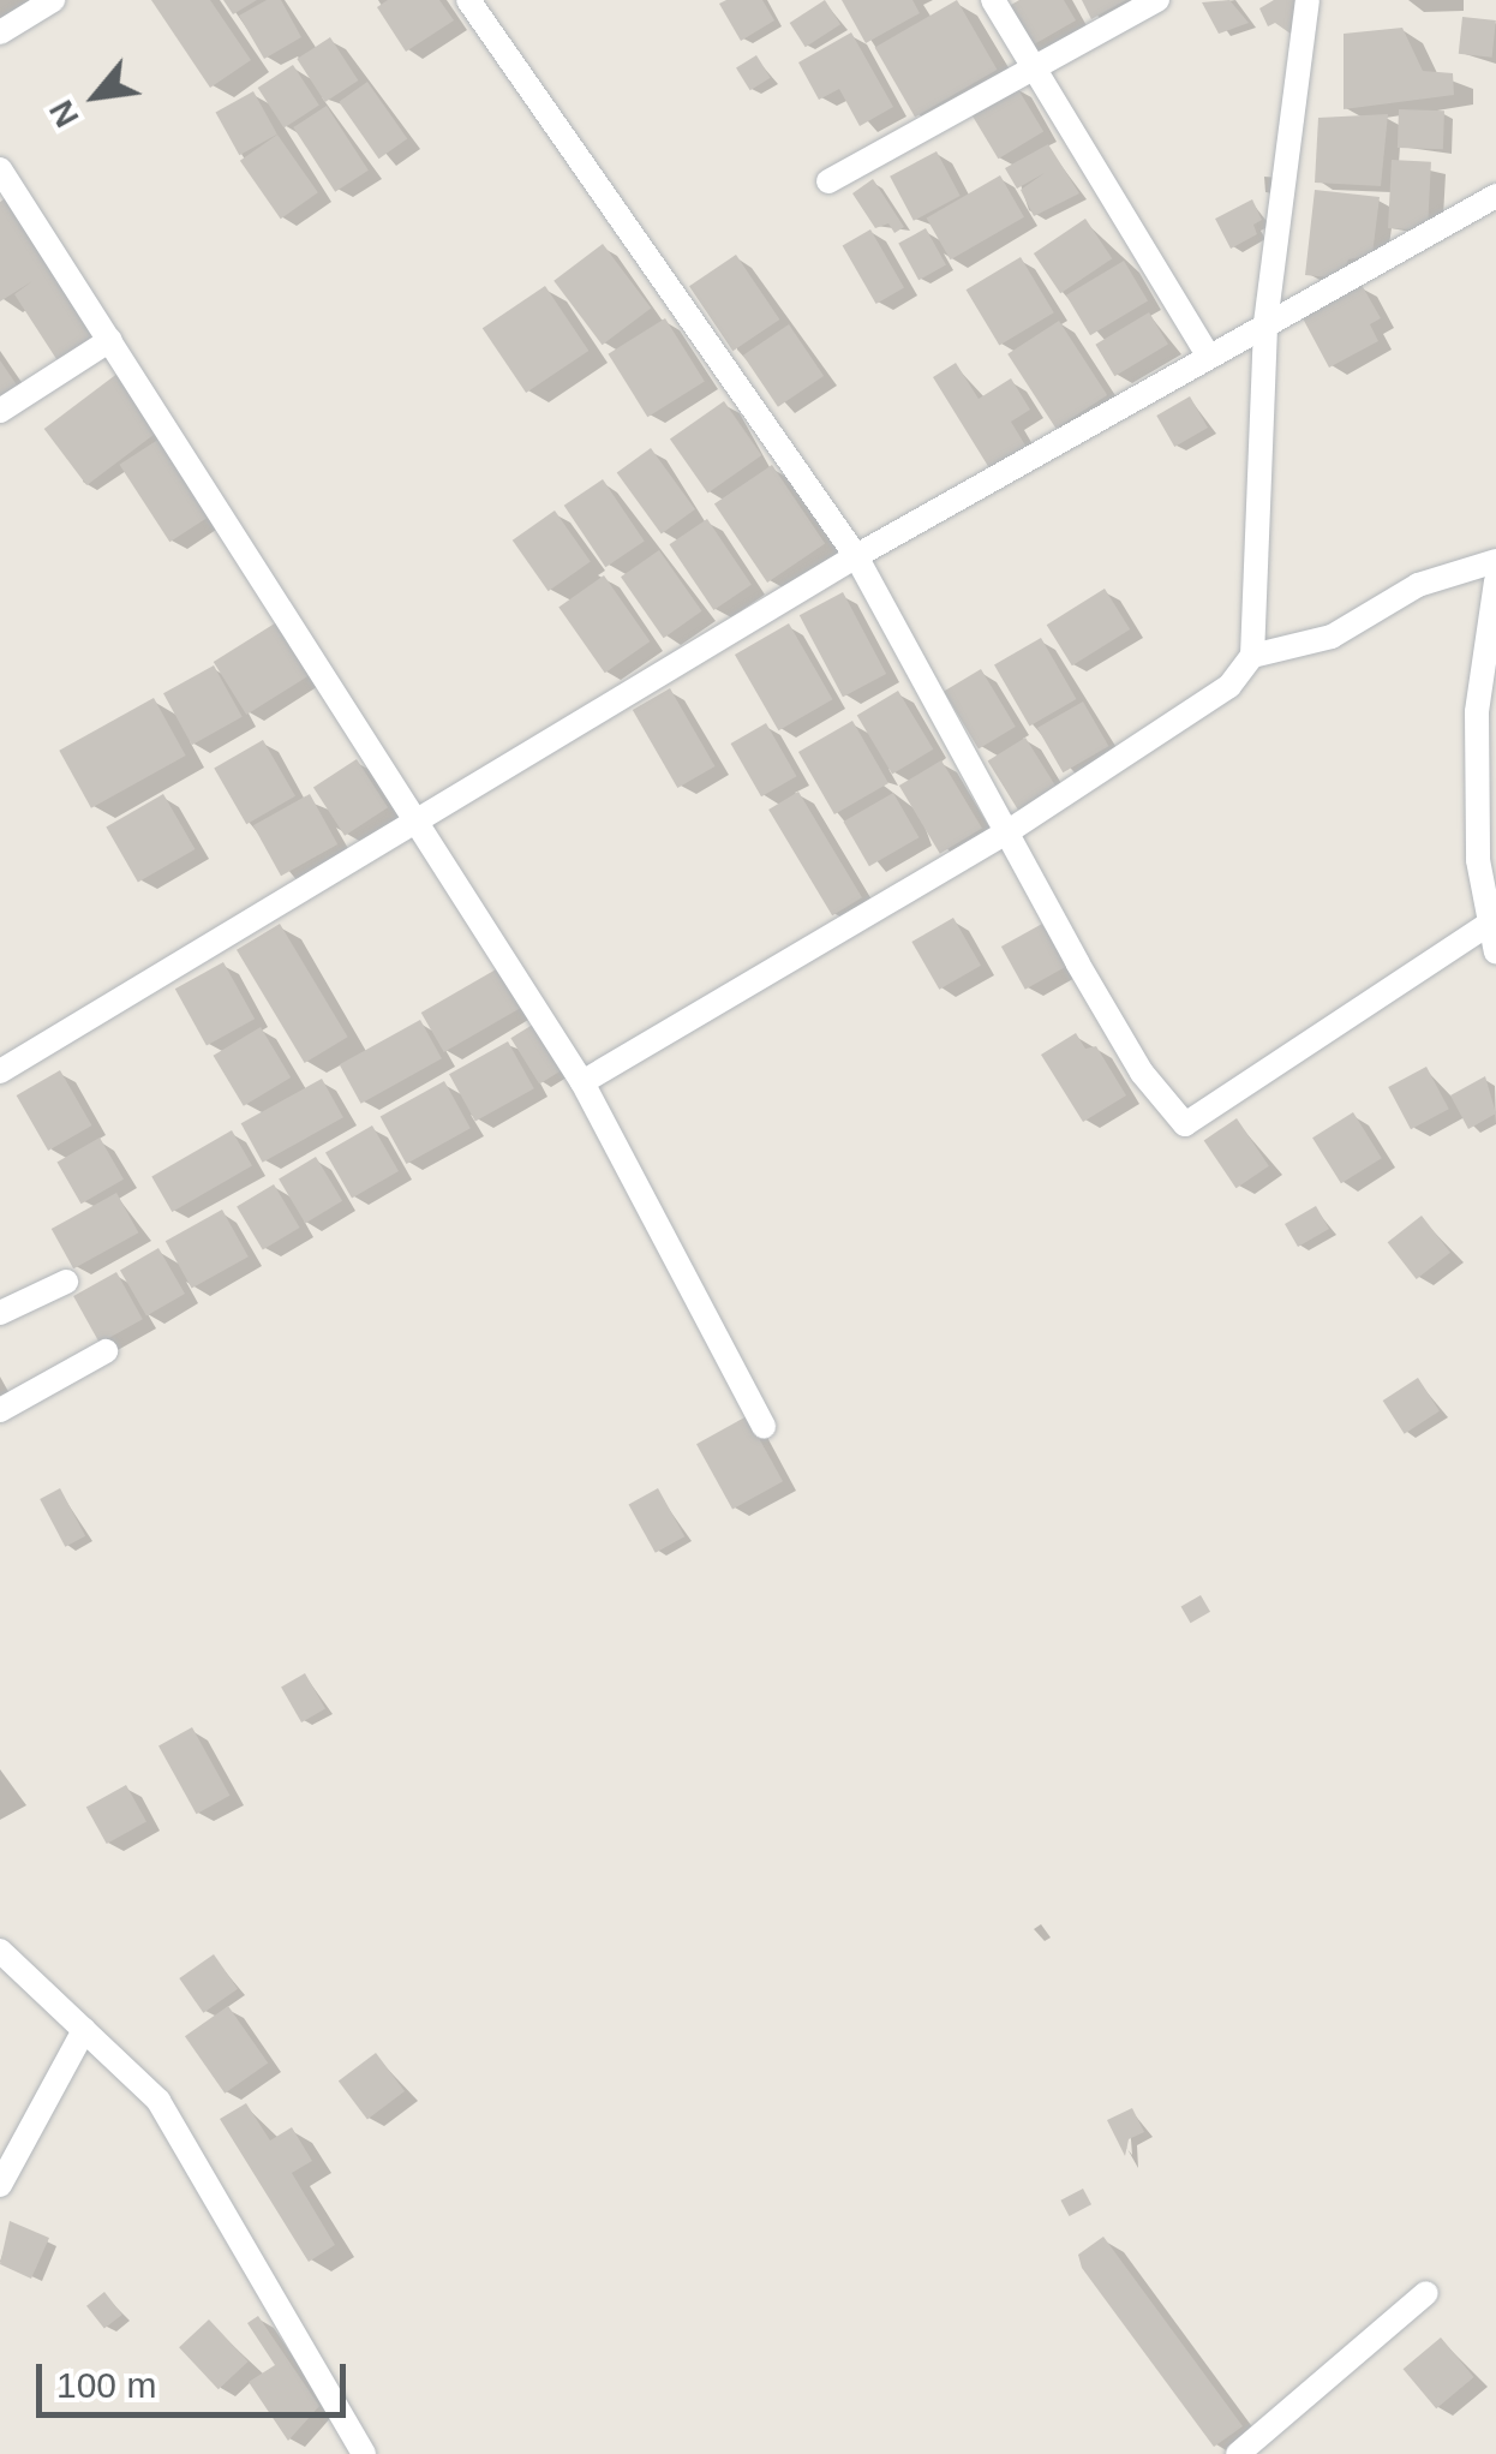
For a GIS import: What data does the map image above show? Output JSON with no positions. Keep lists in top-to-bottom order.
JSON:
{
  "scale_bar": "100 m",
  "north": "bottom left"
}
